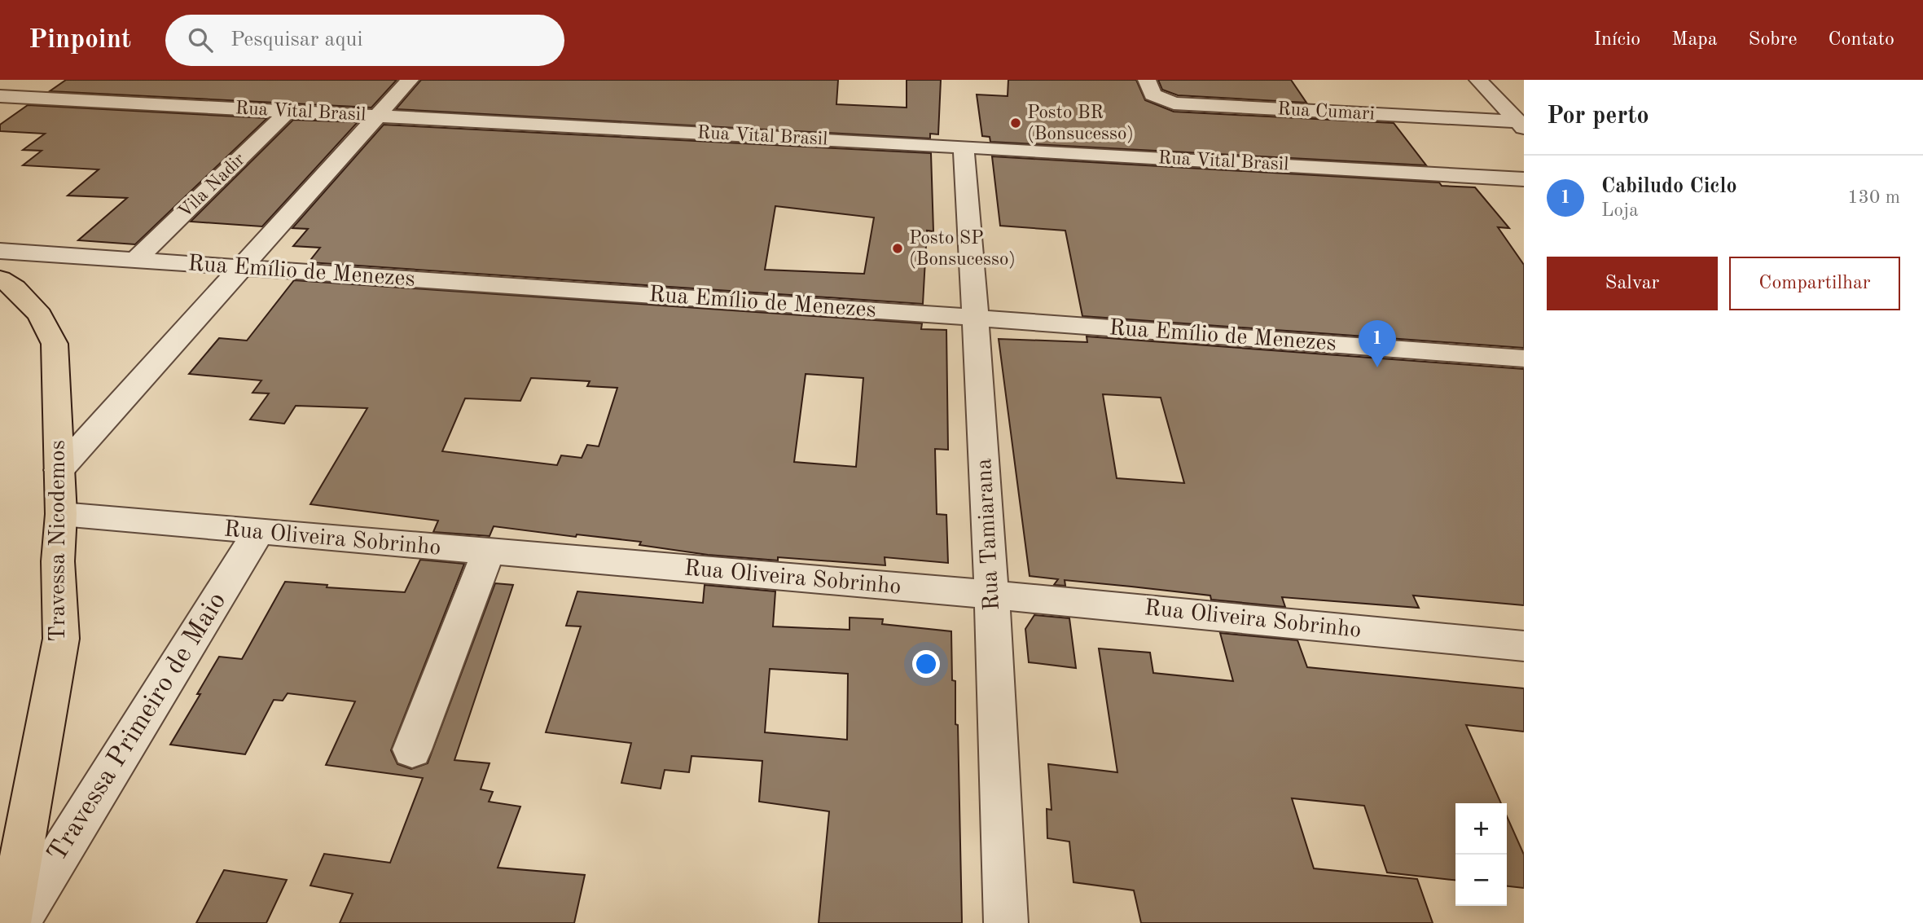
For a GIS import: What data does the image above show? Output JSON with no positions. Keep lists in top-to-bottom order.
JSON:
{
  "streets": {
    "main road": ["Travessa Nicodemos"],
    "street": [
      "Rua Vital Brasil",
      "Rua Cumari",
      "Vila Nadir",
      "Rua Emílio de Menezes",
      "Rua Tamiarana",
      "Rua Oliveira Sobrinho",
      "Travessa Primeiro de Maio"
    ]
  },
  "crossings": [
    ["Rua Vital Brasil", "Vila Nadir"],
    ["Rua Vital Brasil", "Rua Tamiarana"],
    ["Vila Nadir", "Rua Emílio de Menezes"],
    ["Rua Emílio de Menezes", "Rua Tamiarana"],
    ["Rua Tamiarana", "Rua Oliveira Sobrinho"],
    ["Rua Oliveira Sobrinho", "Travessa Nicodemos"],
    ["Rua Oliveira Sobrinho", "Travessa Primeiro de Maio"]
  ],
  "places": ["Posto BR (Bonsucesso)", "Posto SP (Bonsucesso)"],
  "page": {
    "header": "Pinpoint",
    "search": "Pesquisar aqui",
    "nav": [
      "Início",
      "Mapa",
      "Sobre",
      "Contato"
    ],
    "heading": "Por perto",
    "list": [
      {
        "mark": "1",
        "name": "Cabiludo Ciclo",
        "note": "Loja",
        "value": "130 m"
      }
    ],
    "buttons": ["Salvar", "Compartilhar"],
    "pins": "1",
    "map_buttons": ["+", "−"]
  }
}
